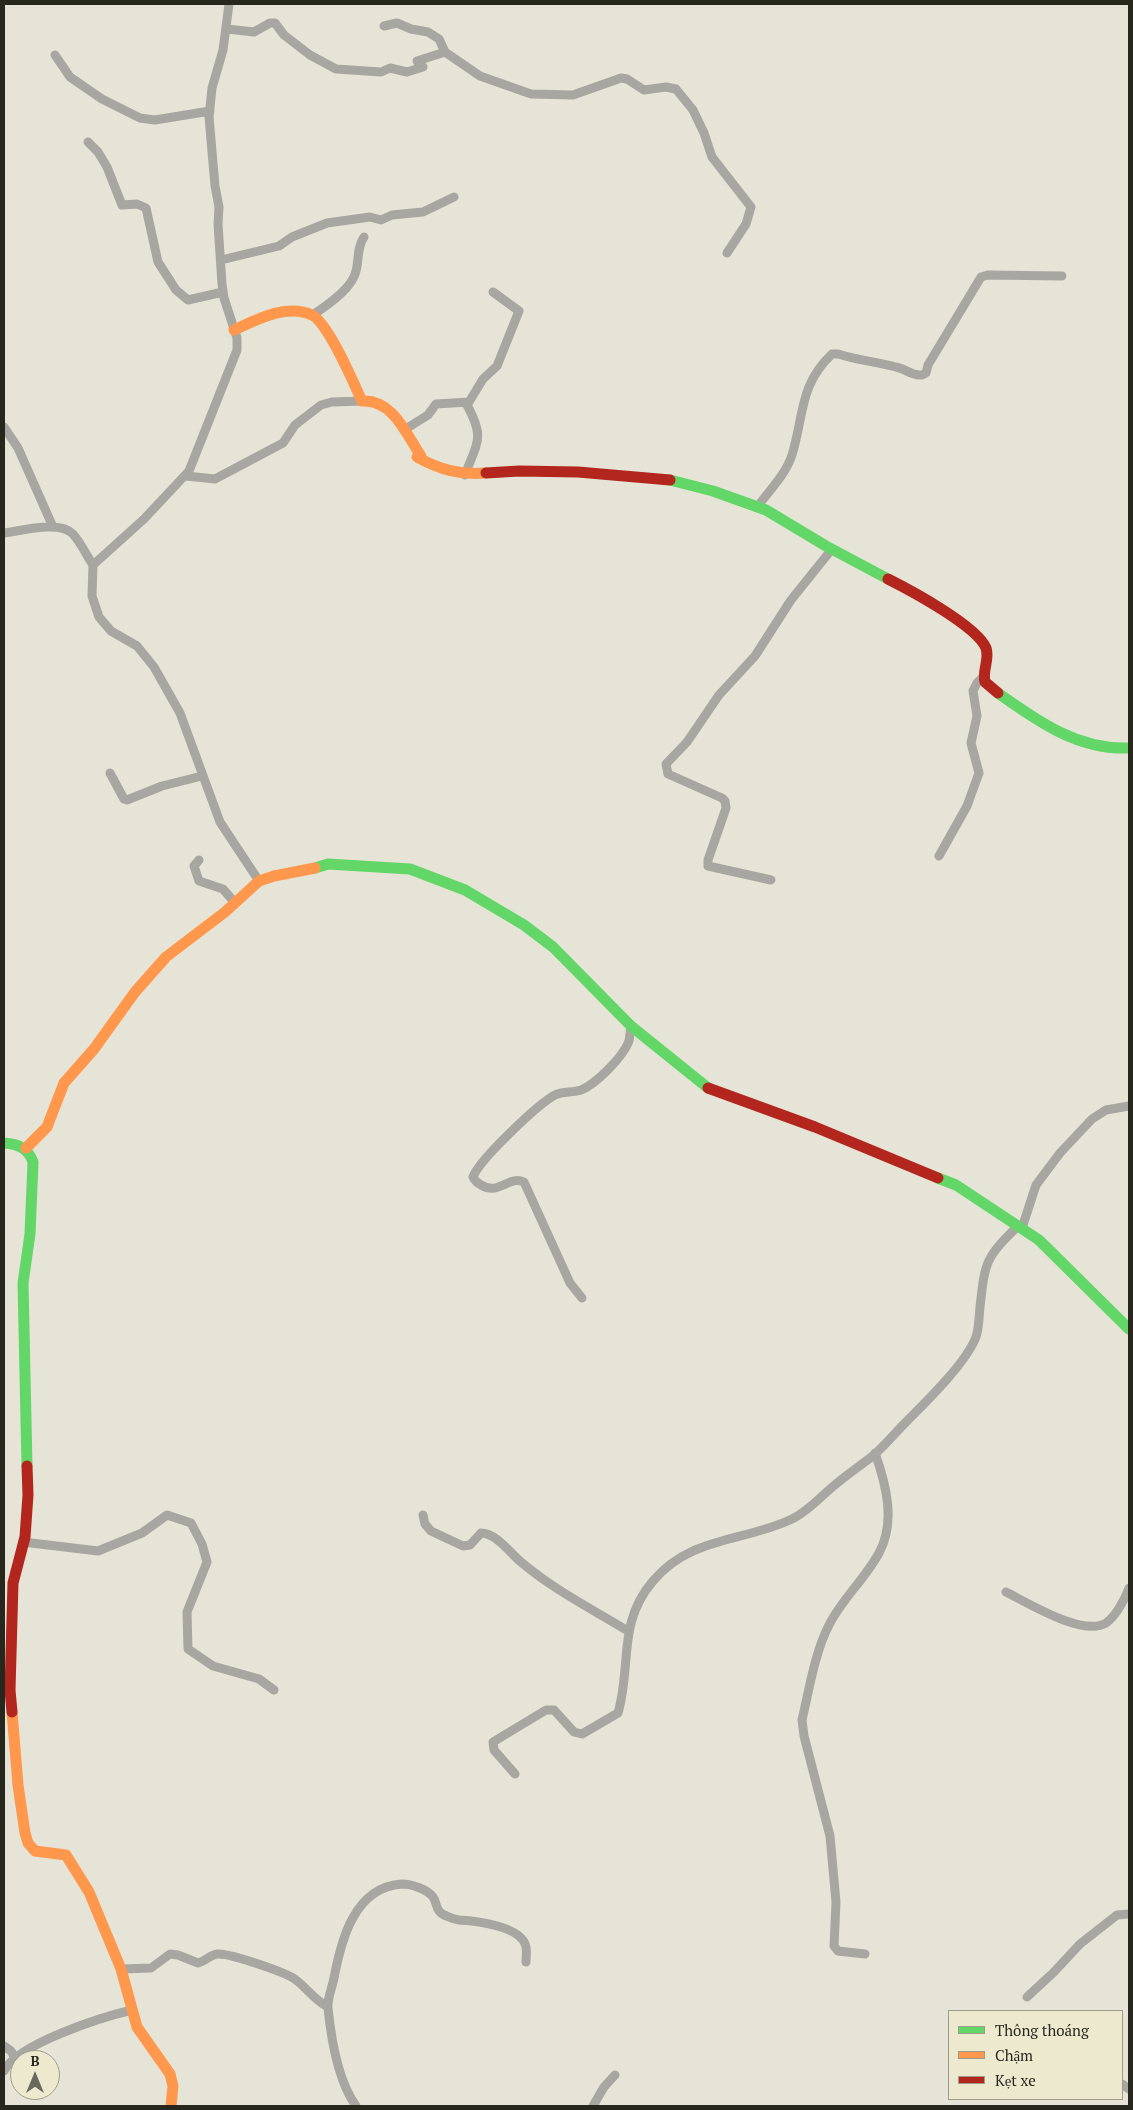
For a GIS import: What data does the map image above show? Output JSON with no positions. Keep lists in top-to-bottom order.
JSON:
{
  "legend": ["Thông thoáng", "Chậm", "Kẹt xe"],
  "north": "top"
}
